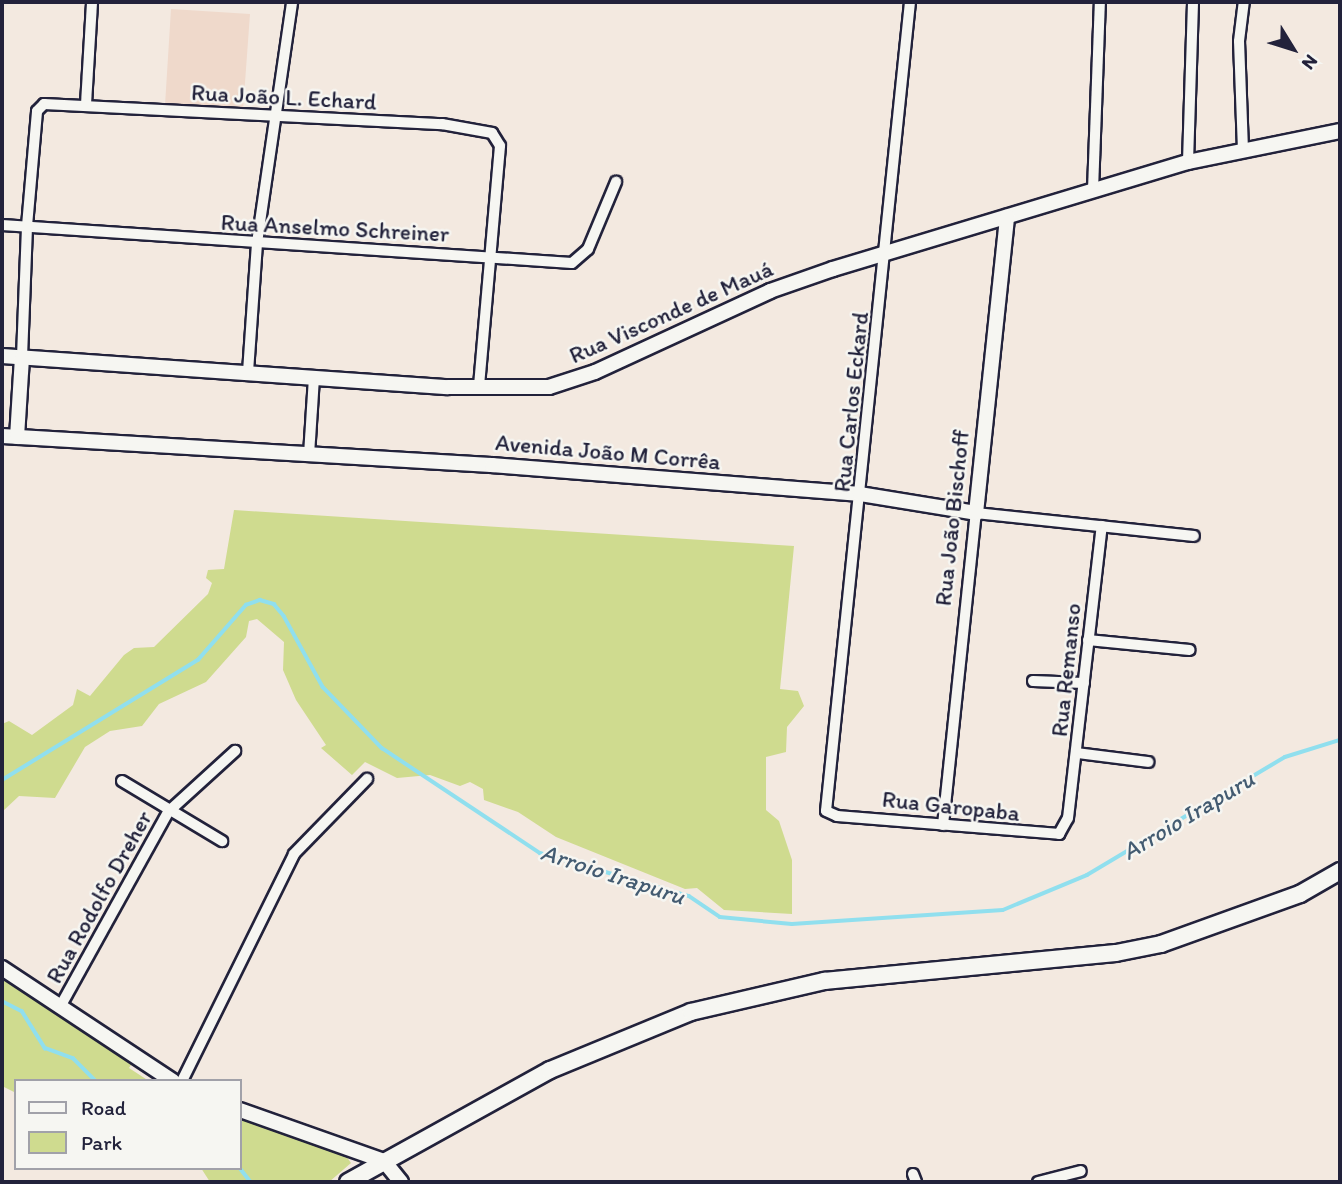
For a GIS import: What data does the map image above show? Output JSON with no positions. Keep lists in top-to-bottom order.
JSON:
{
  "streets": {
    "main road": ["Rua Visconde de Mauá", "Avenida João M Corrêa", "Rua João Bischoff"],
    "street": [
      "Rua João L. Echard",
      "Rua Anselmo Schreiner",
      "Rua Carlos Eckard",
      "Rua Remanso",
      "Rua Garopaba",
      "Rua Rodolfo Dreher"
    ]
  },
  "crossings": [
    ["Rua João L. Echard", "Rua Anselmo Schreiner"],
    ["Rua Visconde de Mauá", "Rua Carlos Eckard"],
    ["Rua Visconde de Mauá", "Rua João Bischoff"],
    ["Rua Carlos Eckard", "Avenida João M Corrêa"],
    ["Rua Carlos Eckard", "Rua Garopaba"],
    ["Avenida João M Corrêa", "Rua João Bischoff"],
    ["Avenida João M Corrêa", "Rua Remanso"],
    ["Rua João Bischoff", "Rua Garopaba"],
    ["Rua Remanso", "Rua Garopaba"]
  ],
  "water": ["Arroio Irapuru"],
  "legend": ["Road", "Park"],
  "north": "bottom right"
}
